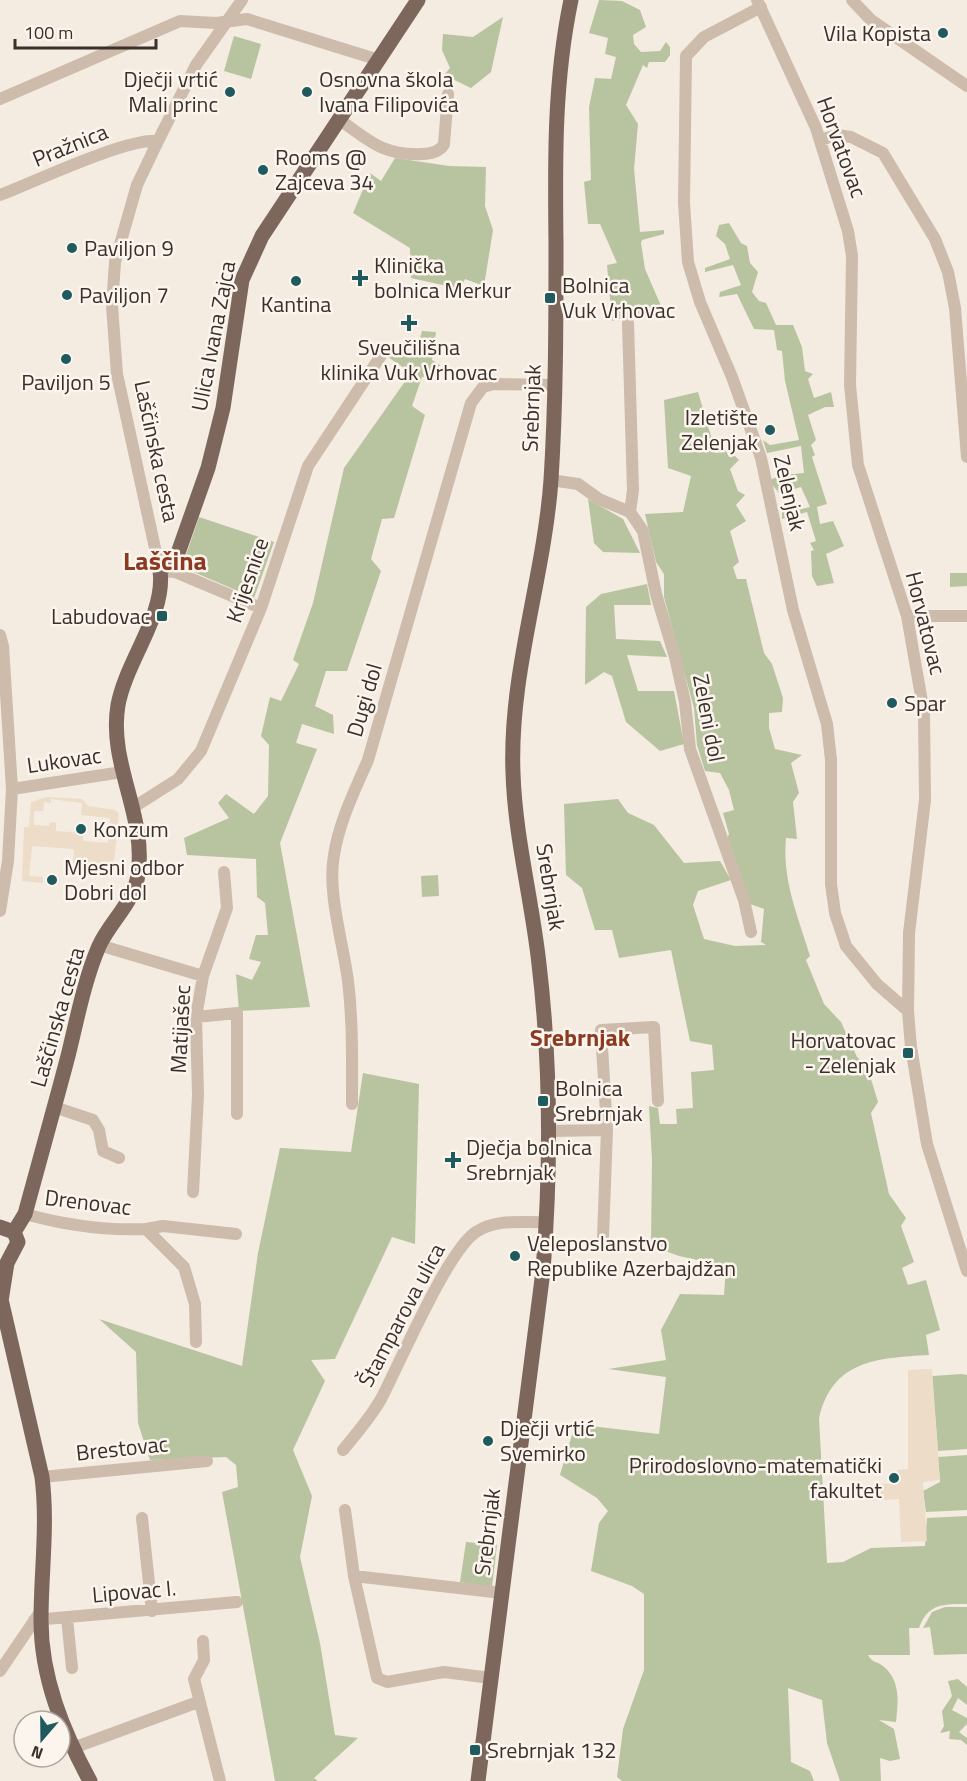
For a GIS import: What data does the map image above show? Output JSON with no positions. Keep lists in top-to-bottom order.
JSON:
{
  "streets": {
    "main road": ["Ulica Ivana Zajca", "Srebrnjak", "Laščinska cesta"],
    "street": [
      "Pražnica",
      "Horvatovac",
      "Zelenjak",
      "Krijesnice",
      "Dugi dol",
      "Zeleni dol",
      "Lukovac",
      "Matijašec",
      "Drenovac",
      "Štamparova ulica",
      "Brestovac",
      "Lipovac I."
    ]
  },
  "crossings": [
    ["Pražnica", "Laščinska cesta"],
    ["Horvatovac", "Zelenjak"],
    ["Ulica Ivana Zajca", "Laščinska cesta"],
    ["Srebrnjak", "Dugi dol"],
    ["Srebrnjak", "Štamparova ulica"],
    ["Laščinska cesta", "Krijesnice"],
    ["Laščinska cesta", "Lukovac"],
    ["Laščinska cesta", "Drenovac"]
  ],
  "districts": ["Laščina", "Srebrnjak"],
  "places": {
    "other": [
      "Vila Kopista",
      "Dječji vrtić Mali princ",
      "Osnovna škola Ivana Filipovića",
      "Rooms @ Zajceva 34",
      "Paviljon 9",
      "Kantina",
      "Paviljon 7",
      "Paviljon 5",
      "Izletište Zelenjak",
      "Spar",
      "Konzum",
      "Mjesni odbor Dobri dol",
      "Veleposlanstvo Republike Azerbajdžan",
      "Dječji vrtić Svemirko",
      "Prirodoslovno-matematički fakultet"
    ],
    "health": ["Klinička bolnica Merkur", "Sveučilišna klinika Vuk Vrhovac", "Dječja bolnica Srebrnjak"],
    "transit": [
      "Bolnica Vuk Vrhovac",
      "Labudovac",
      "Horvatovac - Zelenjak",
      "Bolnica Srebrnjak",
      "Srebrnjak 132"
    ]
  },
  "scale_bar": "100 m",
  "north": "bottom"
}
